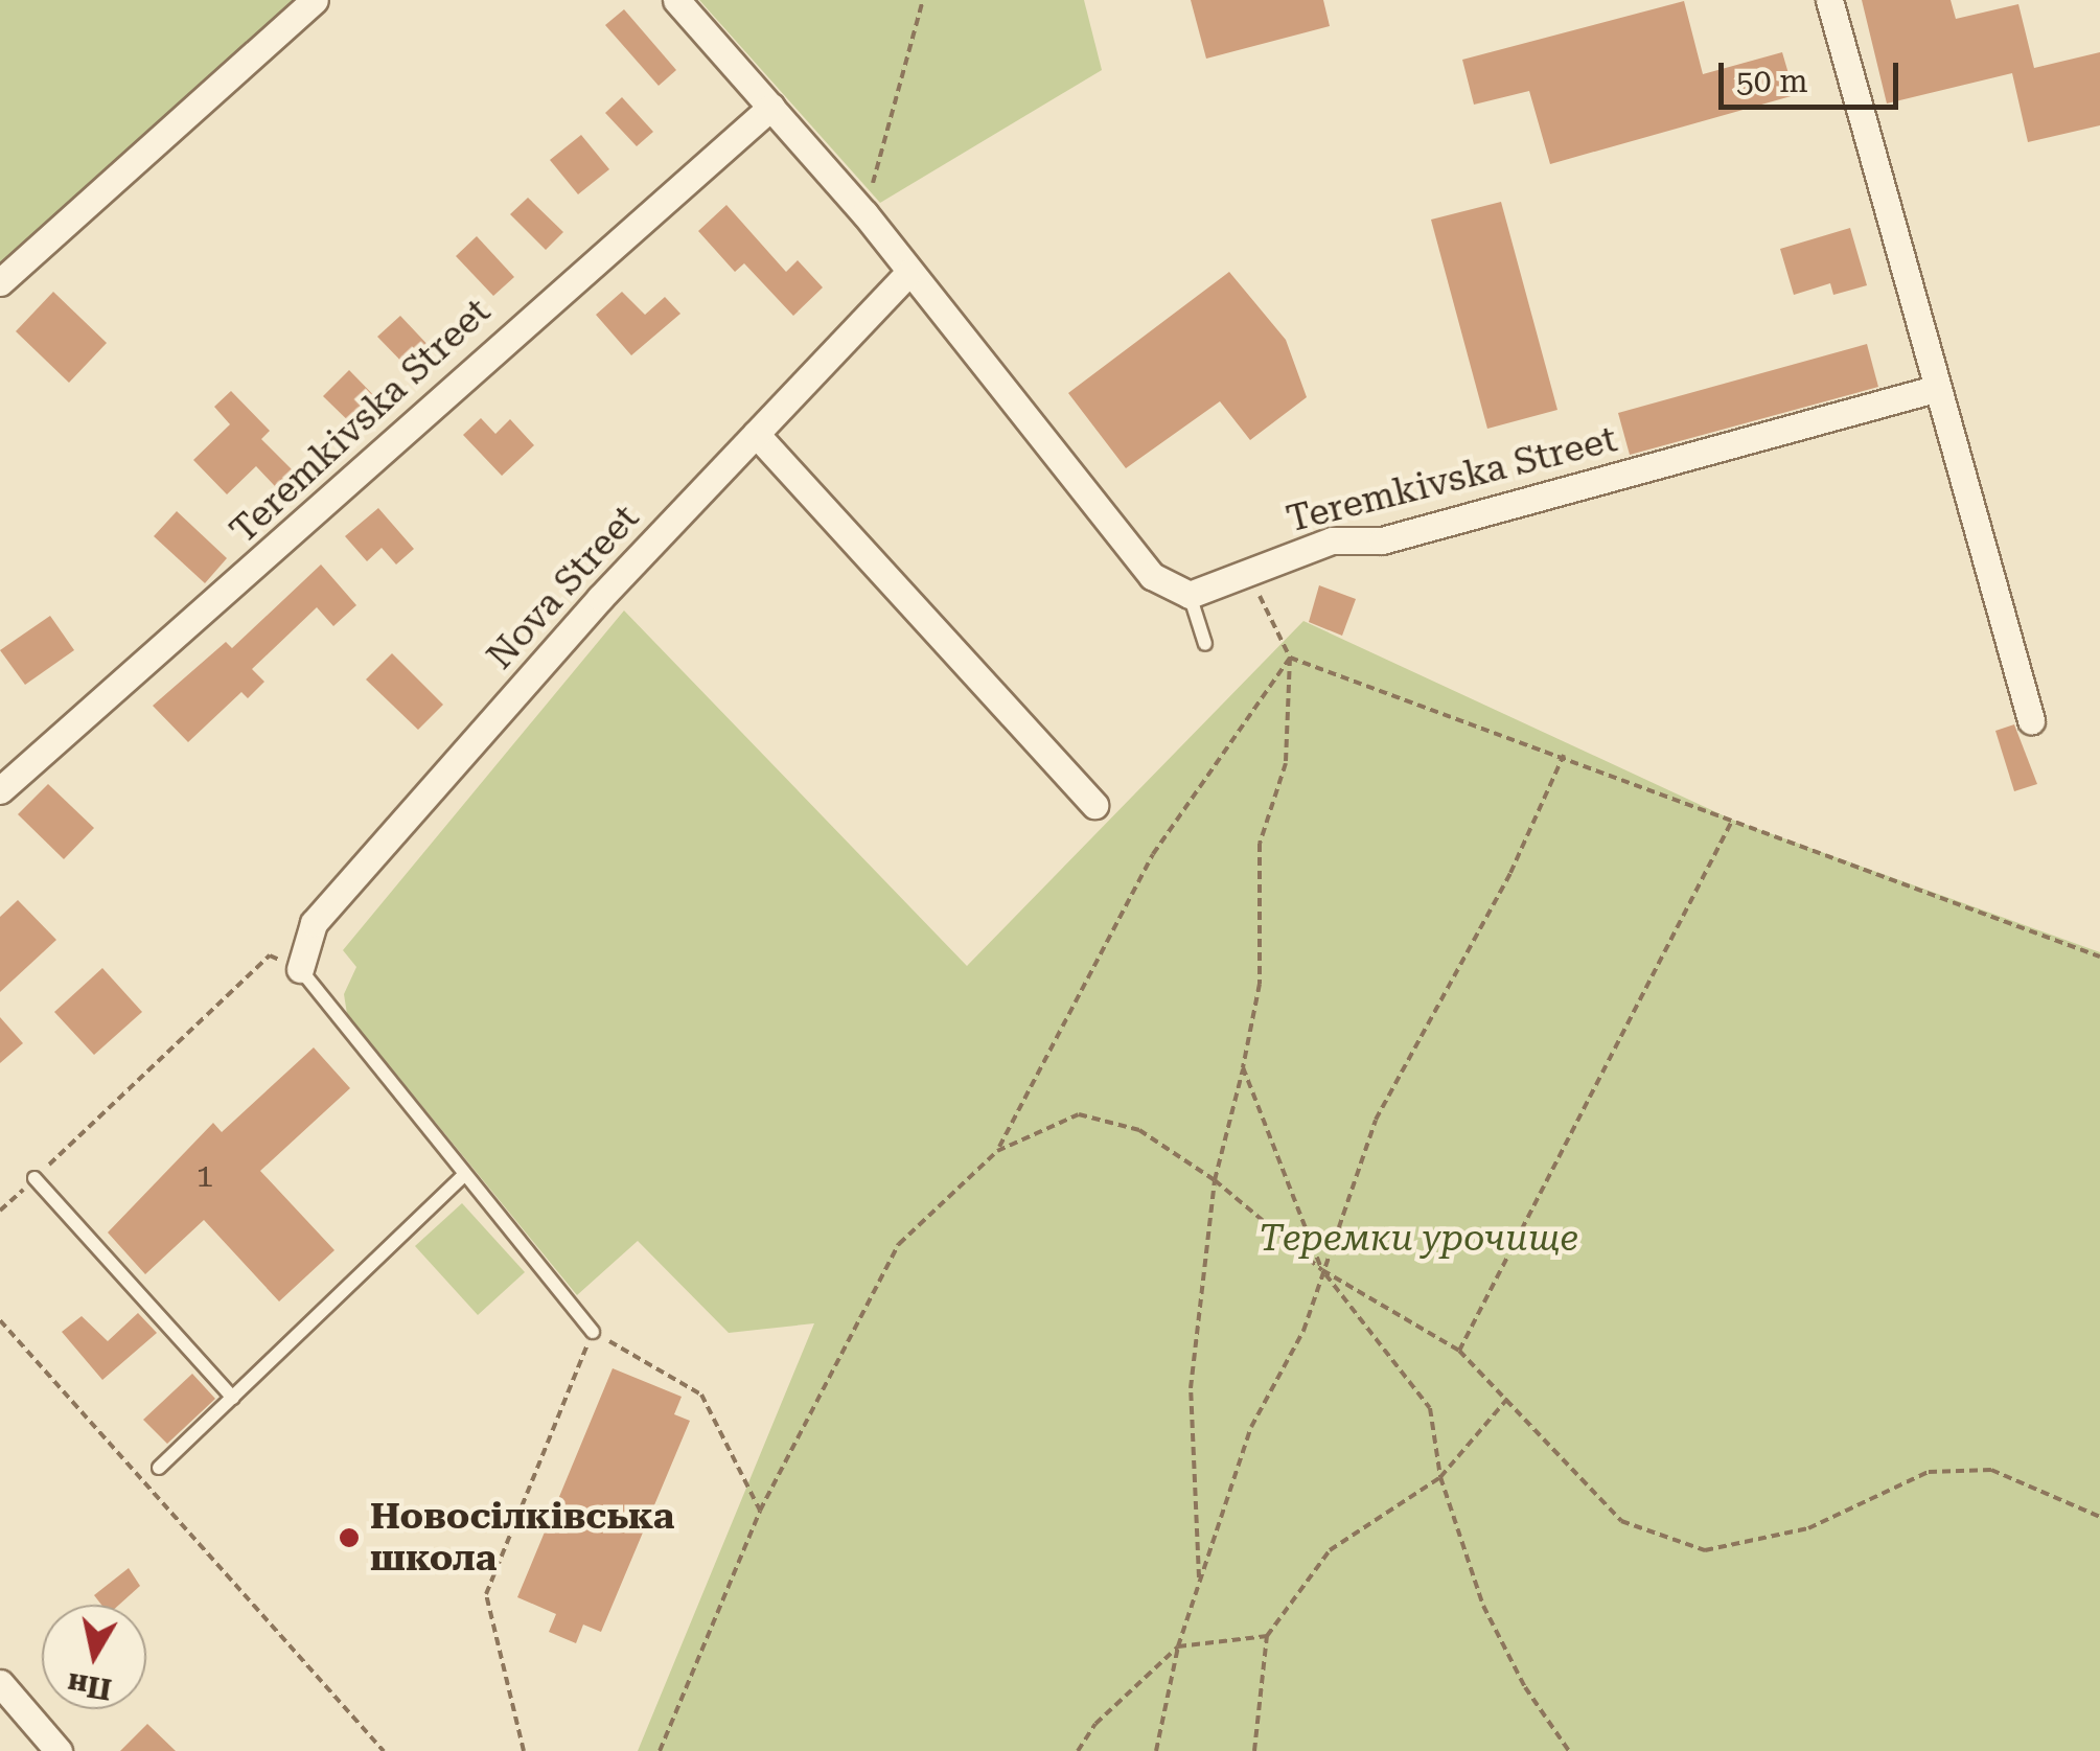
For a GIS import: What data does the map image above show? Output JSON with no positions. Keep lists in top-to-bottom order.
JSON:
{
  "streets": {
    "street": ["Teremkivska Street", "Nova Street"]
  },
  "parks": ["Теремки урочище"],
  "places": ["Новосілківська школа"],
  "house_numbers": ["1"],
  "scale_bar": "50 m",
  "north": "bottom"
}
